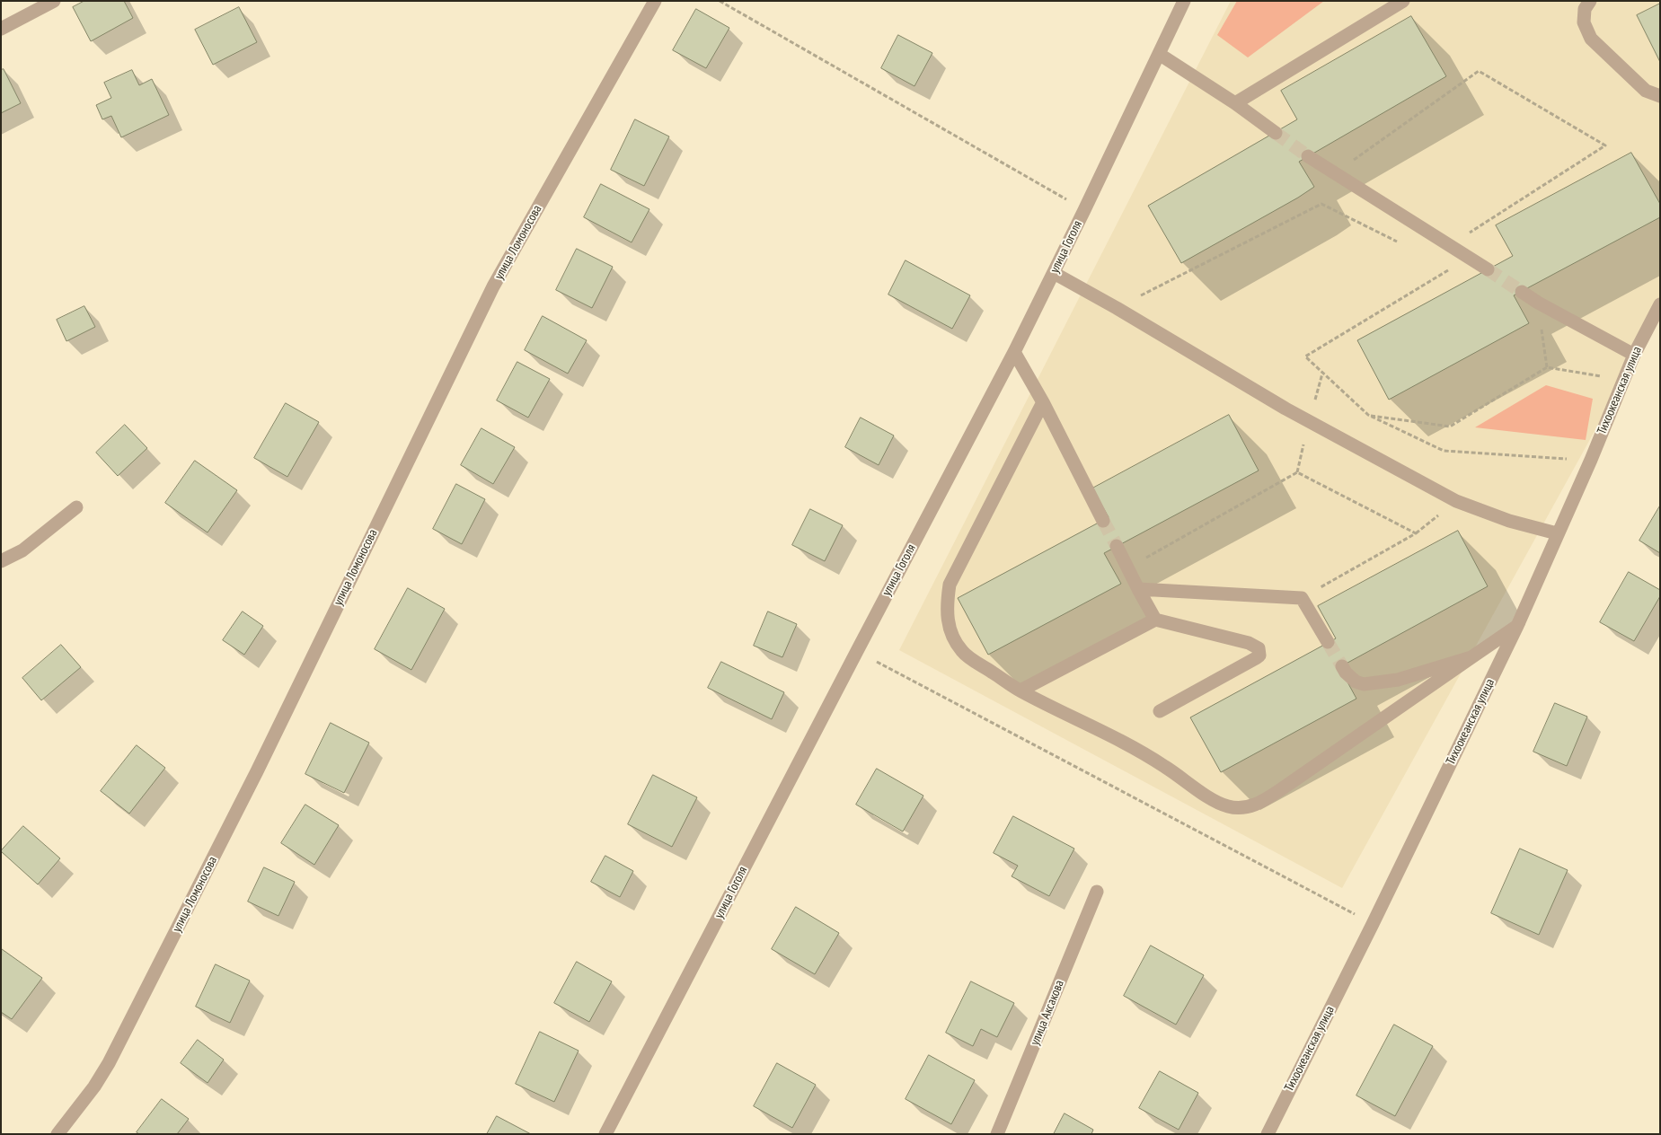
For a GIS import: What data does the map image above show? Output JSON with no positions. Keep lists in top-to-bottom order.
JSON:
{
  "streets": {
    "street": [
      "улица Ломоносова",
      "улица Гоголя",
      "Тихоокеанская улица",
      "улица Аксакова"
    ]
  }
}
